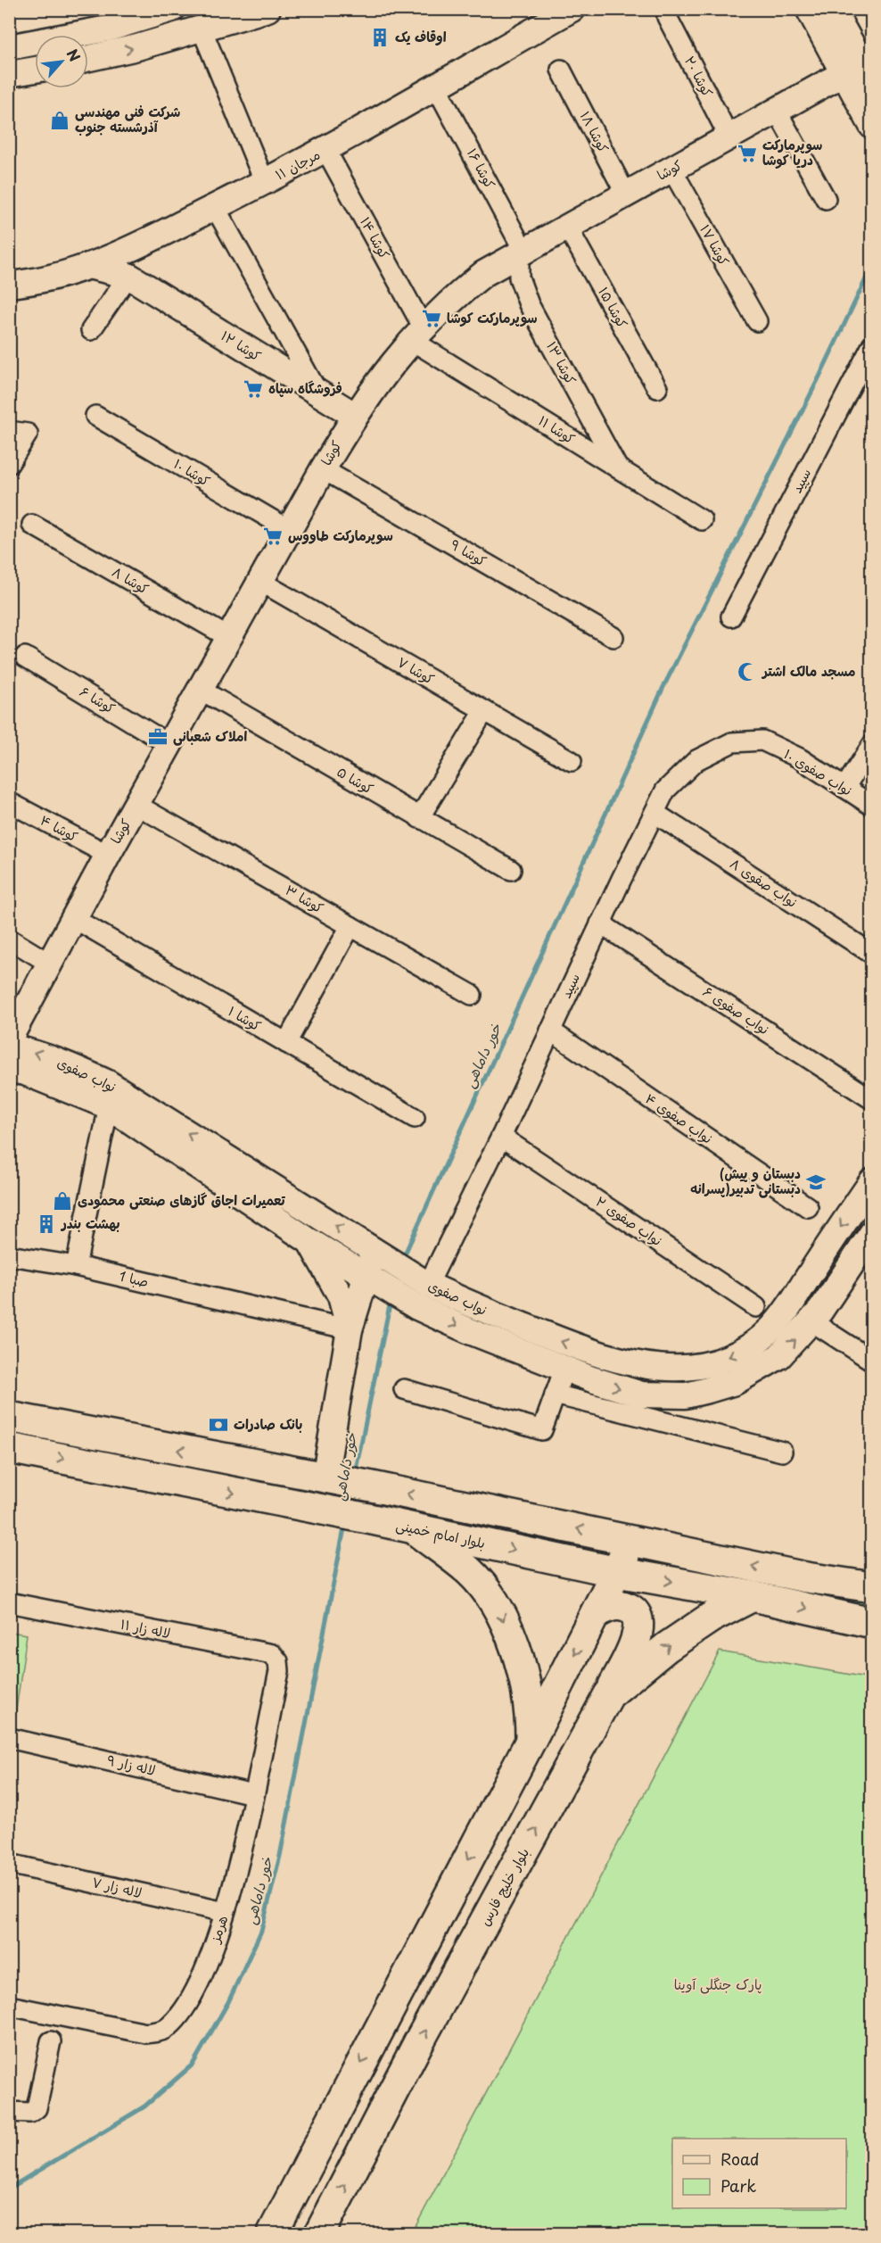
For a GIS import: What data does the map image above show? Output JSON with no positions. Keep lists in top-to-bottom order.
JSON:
{
  "streets": {
    "main road": ["بلوار امام خمینی", "بلوار خلیج فارس"],
    "street": [
      "کوشا ۲۰",
      "کوشا ۱۸",
      "مرجان ۱۱",
      "کوشا ۱۶",
      "کوشا",
      "کوشا ۱۴",
      "کوشا ۱۷",
      "کوشا ۱۵",
      "کوشا ۱۲",
      "کوشا ۱۳",
      "کوشا ۱۱",
      "کوشا ۱۰",
      "سپید",
      "کوشا ۹",
      "کوشا ۸",
      "کوشا ۷",
      "کوشا ۶",
      "نواب صفوی ۱۰",
      "کوشا ۵",
      "کوشا ۴",
      "نواب صفوی ۸",
      "کوشا ۳",
      "نواب صفوی ۶",
      "کوشا ۱",
      "نواب صفوی",
      "نواب صفوی ۴",
      "نواب صفوی ۲",
      "صبا 1",
      "لاله زار ۱۱",
      "لاله زار ۹",
      "لاله زار ۷",
      "هرمز"
    ]
  },
  "crossings": [
    ["کوشا ۲۰", "کوشا"],
    ["کوشا ۱۸", "کوشا"],
    ["مرجان ۱۱", "کوشا ۱۶"],
    ["مرجان ۱۱", "کوشا ۱۴"],
    ["مرجان ۱۱", "کوشا ۱۲"],
    ["کوشا ۱۶", "کوشا"],
    ["کوشا ۱۶", "کوشا ۱۳"],
    ["کوشا", "کوشا ۱۴"],
    ["کوشا", "کوشا ۱۷"],
    ["کوشا", "کوشا ۱۵"],
    ["کوشا", "کوشا ۱۲"],
    ["کوشا", "کوشا ۱۳"],
    ["کوشا", "کوشا ۱۱"],
    ["کوشا", "کوشا ۱۰"],
    ["کوشا", "کوشا ۹"],
    ["کوشا", "کوشا ۸"],
    ["کوشا", "کوشا ۷"],
    ["کوشا", "کوشا ۶"],
    ["کوشا", "کوشا ۵"],
    ["کوشا", "کوشا ۴"],
    ["کوشا", "کوشا ۳"],
    ["کوشا", "کوشا ۱"],
    ["کوشا ۱۴", "کوشا ۱۱"],
    ["کوشا ۱۳", "کوشا ۱۱"],
    ["سپید", "نواب صفوی ۱۰"],
    ["سپید", "نواب صفوی ۸"],
    ["سپید", "نواب صفوی ۶"],
    ["سپید", "نواب صفوی"],
    ["سپید", "نواب صفوی ۴"],
    ["سپید", "نواب صفوی ۲"],
    ["بلوار امام خمینی", "بلوار خلیج فارس"],
    ["لاله زار ۱۱", "هرمز"],
    ["لاله زار ۹", "هرمز"],
    ["لاله زار ۷", "هرمز"]
  ],
  "water": ["خور داماهی"],
  "parks": ["پارک جنگلی آوینا"],
  "places": {
    "building": ["اوقاف یک", "بهشت بندر"],
    "shop": ["شرکت فنی مهندسی آذرشسته جنوب", "تعمیرات اجاق گازهای صنعتی محمودی"],
    "supermarket": [
      "سوپرمارکت دریا کوشا",
      "سوپرمارکت کوشا",
      "فروشگاه سپاه",
      "سوپرمارکت طاووس"
    ],
    "mosque": ["مسجد مالک اشتر"],
    "office": ["املاک شعبانی"],
    "school or university": ["(دبستان و پیش دبستانی تدبیر(پسرانه"],
    "bank": ["بانک صادرات"]
  },
  "legend": ["Road", "Park"],
  "north": "top right"
}
